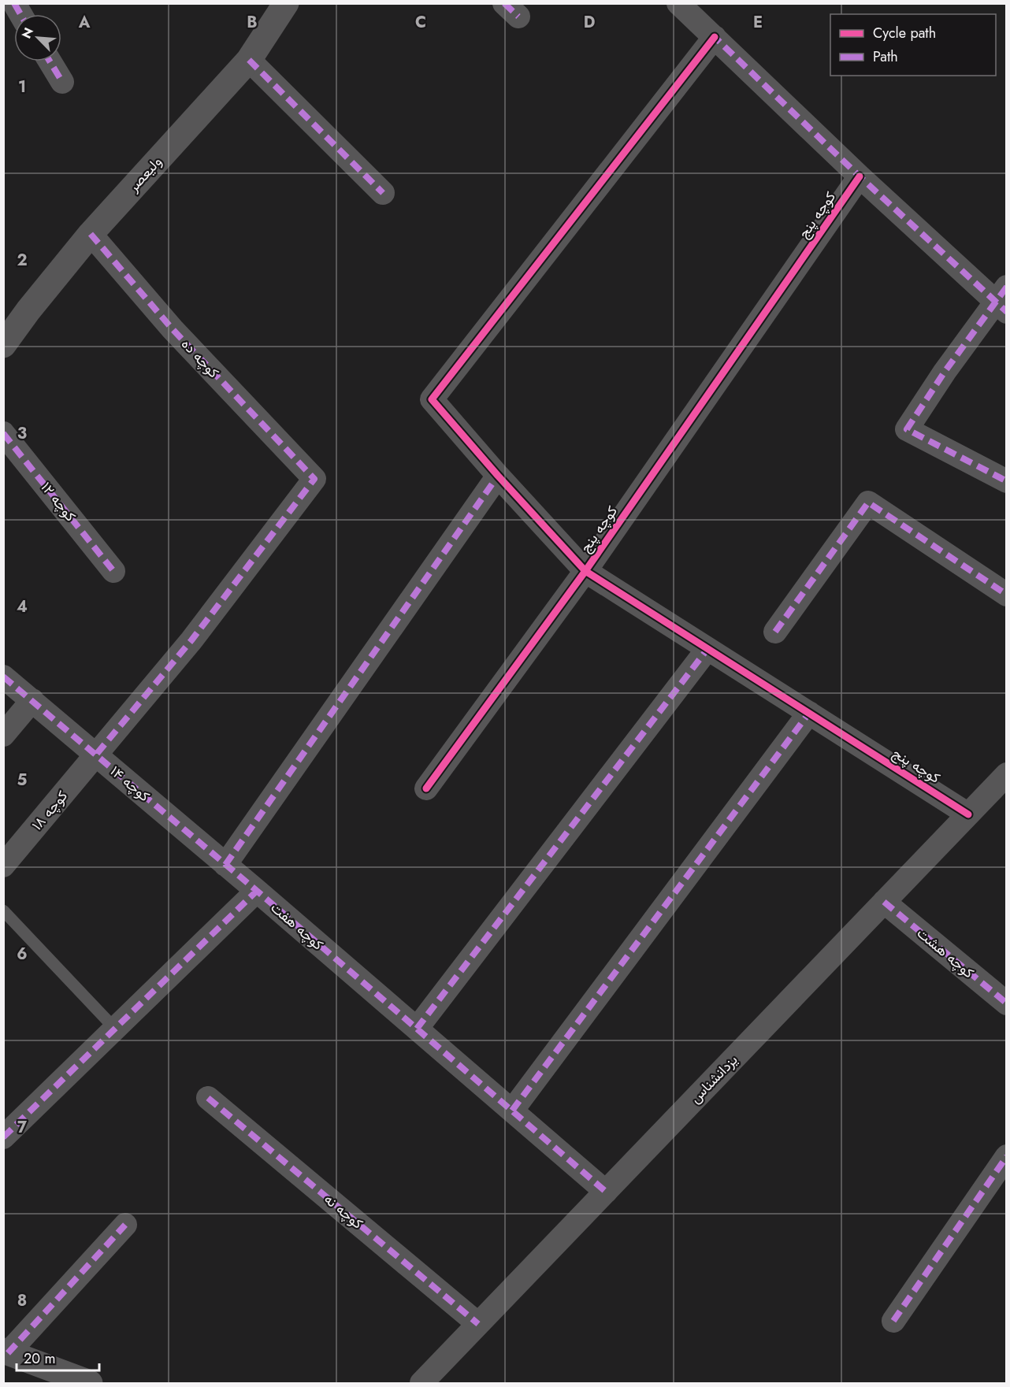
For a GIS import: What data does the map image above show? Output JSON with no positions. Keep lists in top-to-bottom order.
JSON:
{
  "streets": {
    "street": [
      "ولیعصر",
      "کوچه پنج",
      "کوچه ده",
      "کوچه ۱۲",
      "کوچه ۱۴",
      "کوچه ۱۸",
      "کوچه هفت",
      "کوچه هشت",
      "یزدانشناس",
      "کوچه نه"
    ]
  },
  "crossings": [
    ["ولیعصر", "کوچه ده"],
    ["کوچه پنج", "یزدانشناس"],
    ["کوچه ده", "کوچه ۱۸"],
    ["کوچه ۱۴", "کوچه ۱۸"],
    ["کوچه ۱۴", "کوچه هفت"],
    ["کوچه هفت", "یزدانشناس"],
    ["کوچه هشت", "یزدانشناس"],
    ["یزدانشناس", "کوچه نه"]
  ],
  "legend": ["Cycle path", "Path"],
  "scale_bar": "20 m",
  "north": "top left",
  "grid": {
    "columns": [
      "A",
      "B",
      "C",
      "D",
      "E"
    ],
    "rows": [
      "1",
      "2",
      "3",
      "4",
      "5",
      "6",
      "7",
      "8"
    ]
  }
}
